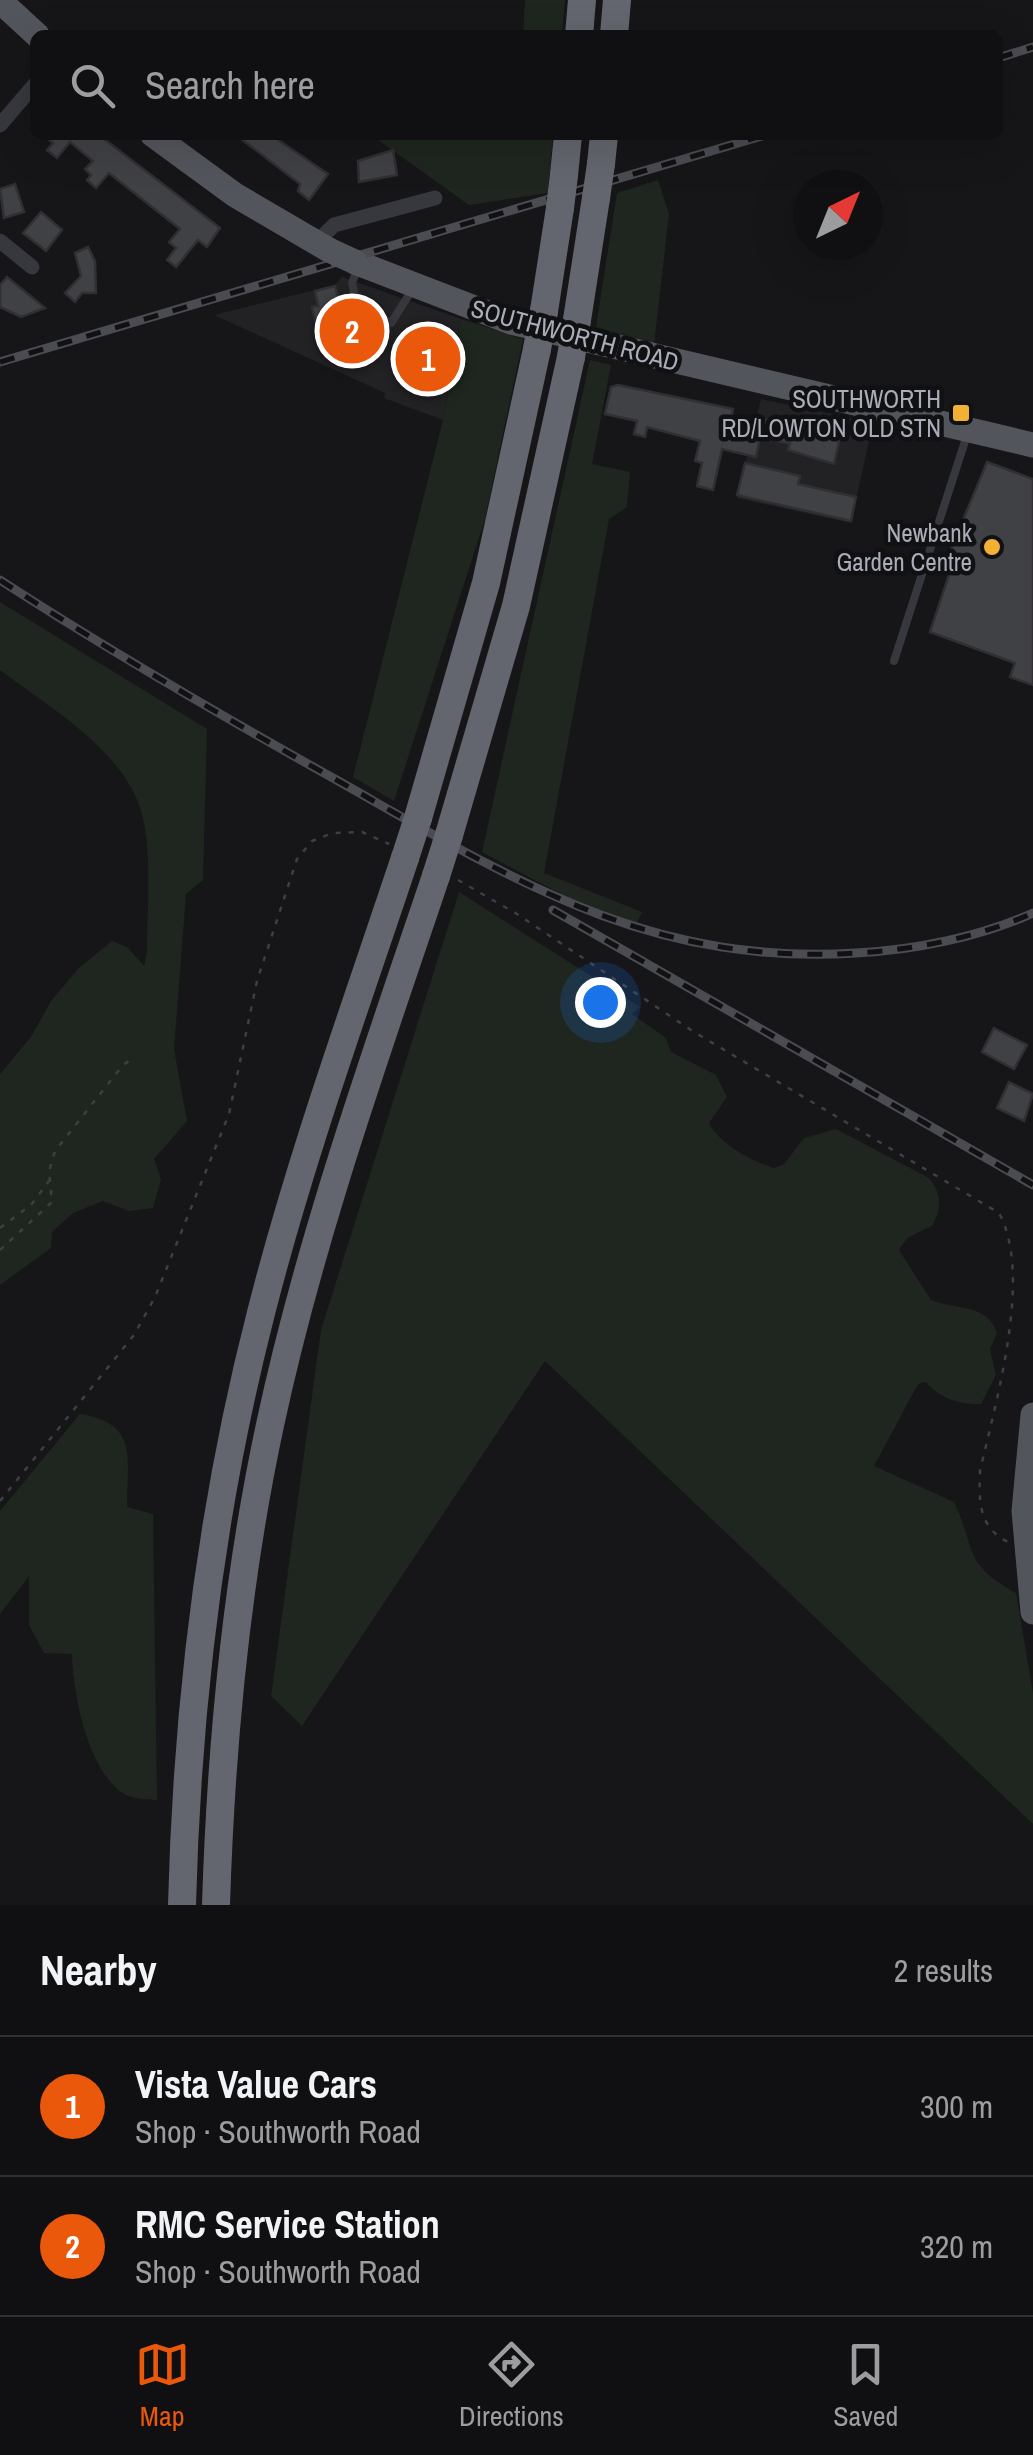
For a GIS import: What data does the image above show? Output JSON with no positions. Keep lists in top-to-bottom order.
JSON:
{
  "streets": {
    "main road": ["SOUTHWORTH ROAD"]
  },
  "places": {
    "transit": ["SOUTHWORTH RD/LOWTON OLD STN"],
    "other": ["Newbank Garden Centre"]
  },
  "north": "top right",
  "page": {
    "search": "Search here",
    "pins": ["2", "1"],
    "heading": ["Nearby", "2 results"],
    "list": [
      {
        "mark": "1",
        "name": "Vista Value Cars",
        "note": "Shop · Southworth Road",
        "value": "300 m"
      },
      {
        "mark": "2",
        "name": "RMC Service Station",
        "note": "Shop · Southworth Road",
        "value": "320 m"
      }
    ],
    "nav": ["Map", "Directions", "Saved"]
  }
}
